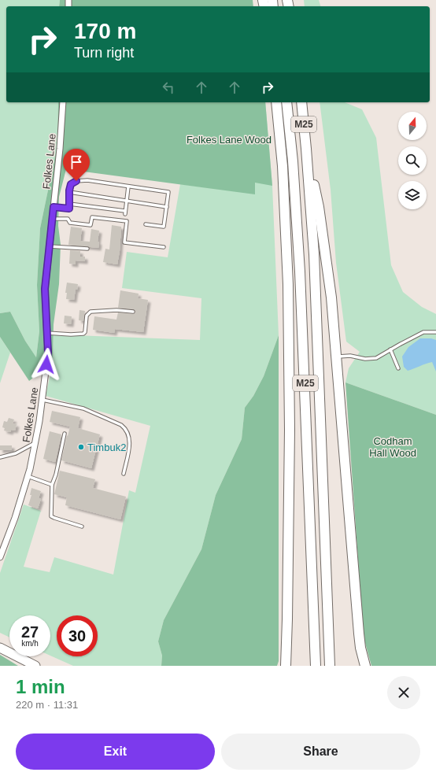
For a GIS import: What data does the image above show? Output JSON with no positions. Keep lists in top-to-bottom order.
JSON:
{
  "streets": {
    "highway": ["M25"],
    "street": ["Folkes Lane"]
  },
  "parks": ["Folkes Lane Wood", "Codham Hall Wood"],
  "places": ["Timbuk2"],
  "north": "top",
  "page": {
    "turn": ["170 m", "Turn right"],
    "speed": "27 km/h",
    "limit": "30",
    "heading": ["1 min", "220 m · 11:31"],
    "buttons": ["Exit", "Share"]
  }
}
